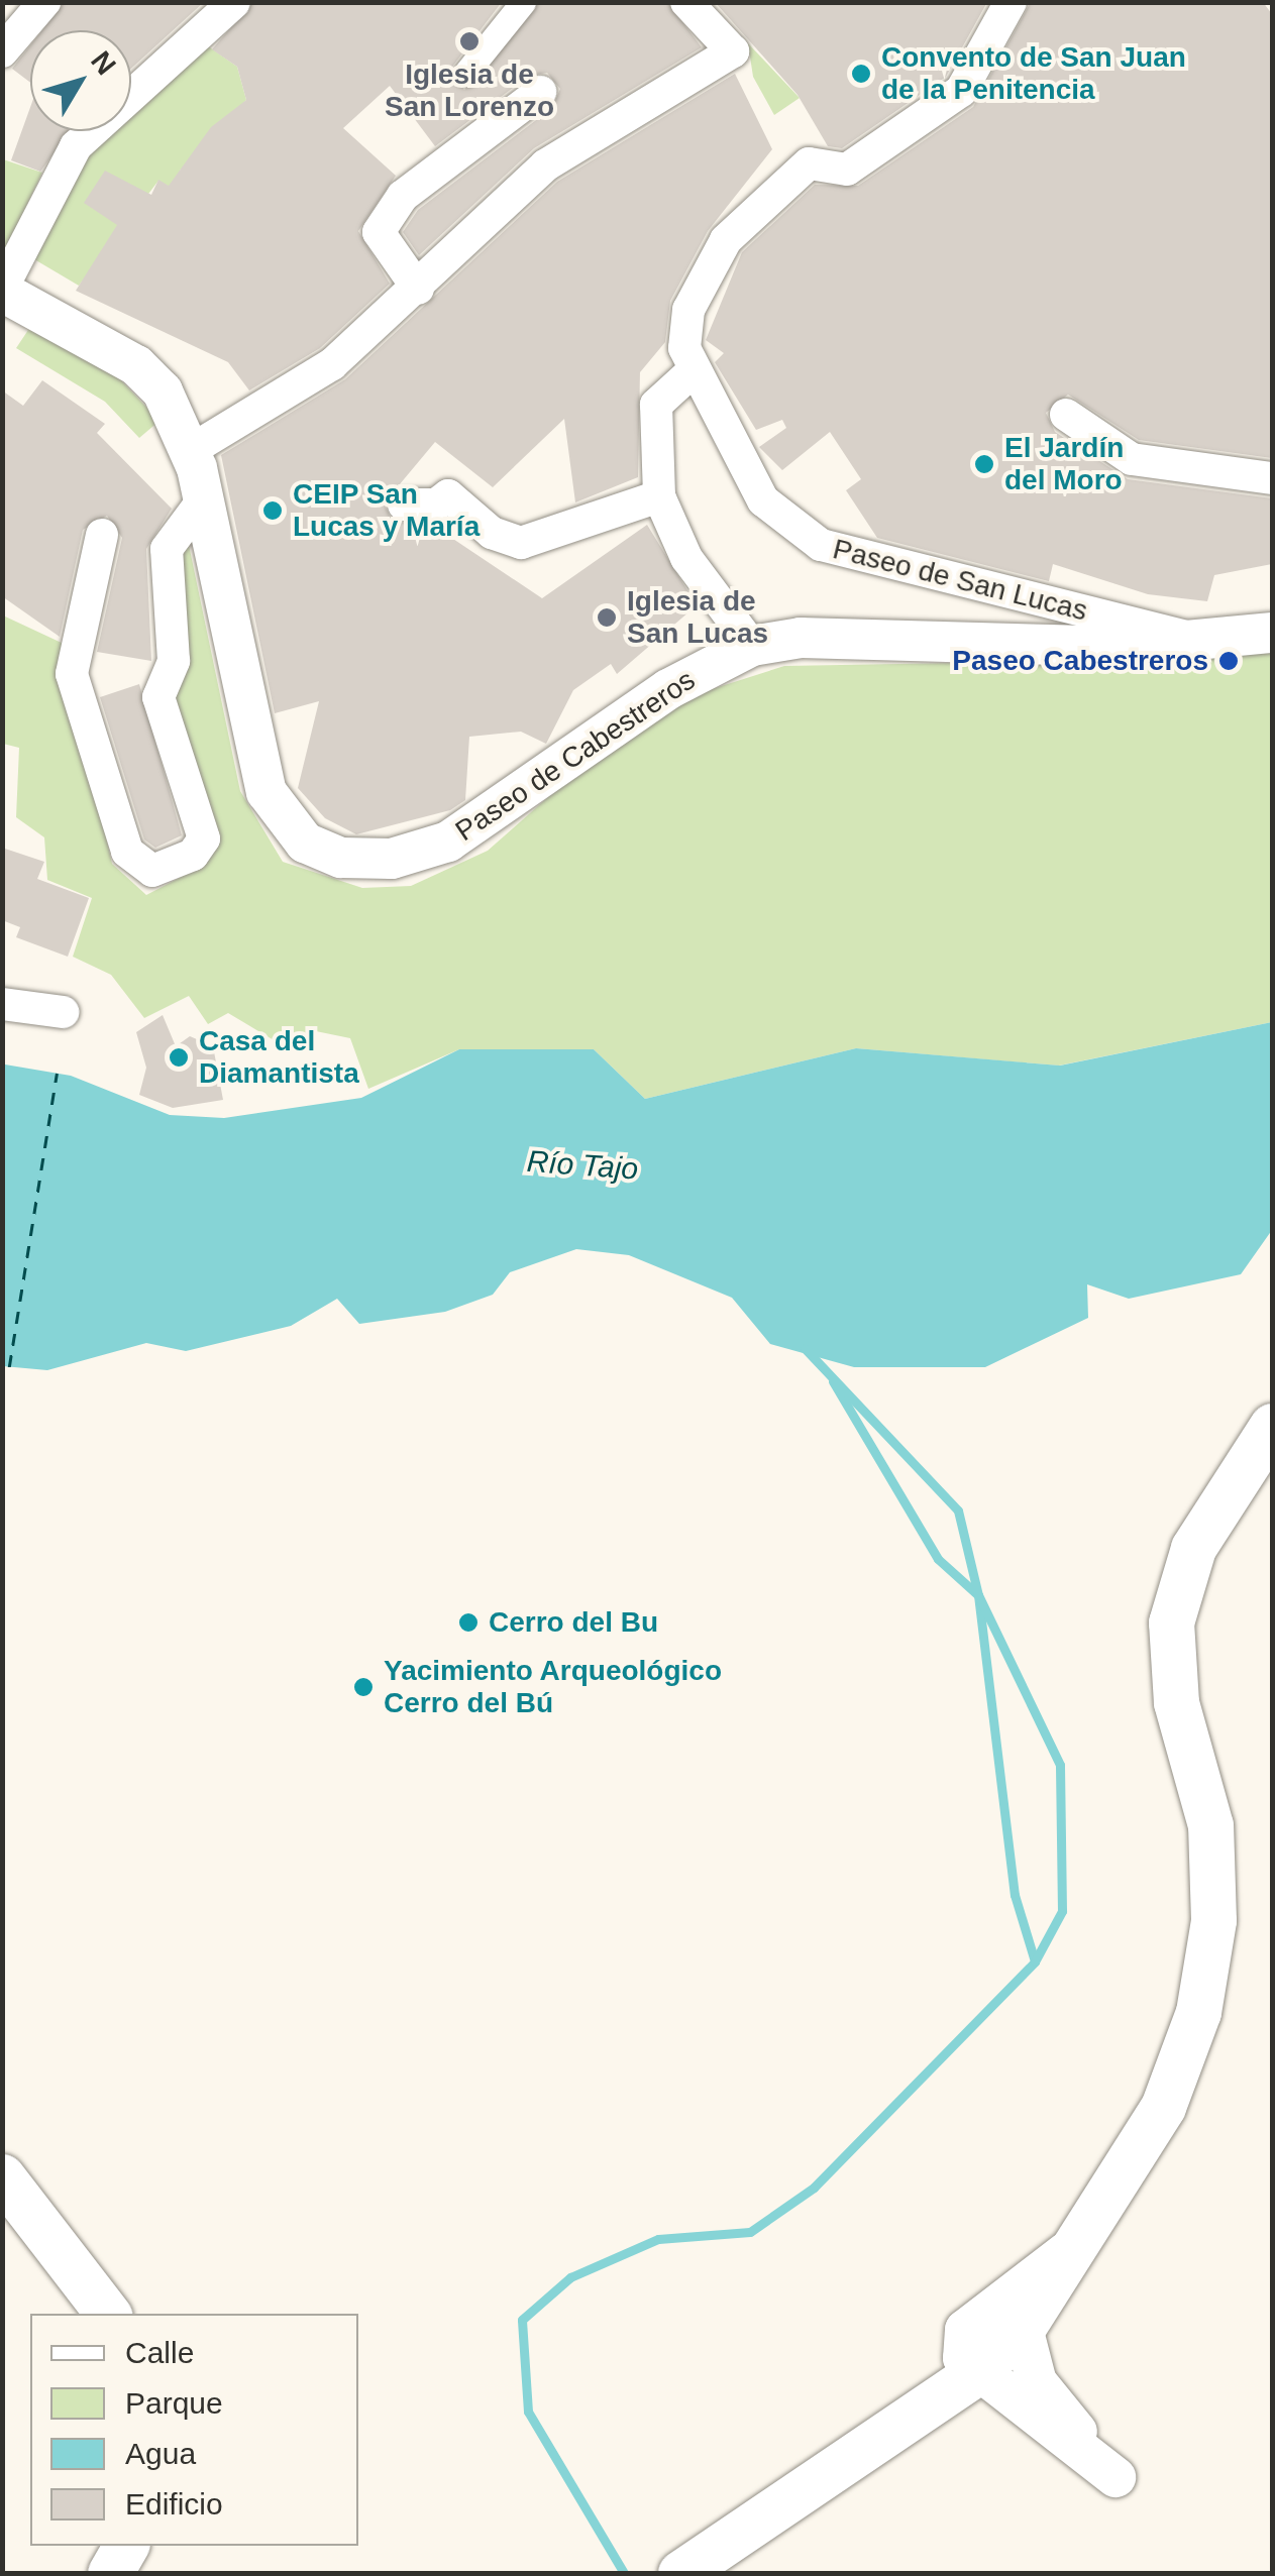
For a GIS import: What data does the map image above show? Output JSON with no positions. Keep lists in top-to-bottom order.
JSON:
{
  "streets": {
    "street": ["Paseo de San Lucas", "Paseo de Cabestreros"]
  },
  "crossings": [
    ["Paseo de San Lucas", "Paseo de Cabestreros"]
  ],
  "water": ["Río Tajo"],
  "places": [
    "Iglesia de San Lorenzo",
    "Convento de San Juan de la Penitencia",
    "El Jardín del Moro",
    "CEIP San Lucas y María",
    "Iglesia de San Lucas",
    "Paseo Cabestreros",
    "Casa del Diamantista",
    "Cerro del Bu",
    "Yacimiento Arqueológico Cerro del Bú"
  ],
  "legend": [
    "Calle",
    "Parque",
    "Agua",
    "Edificio"
  ],
  "north": "top right"
}
